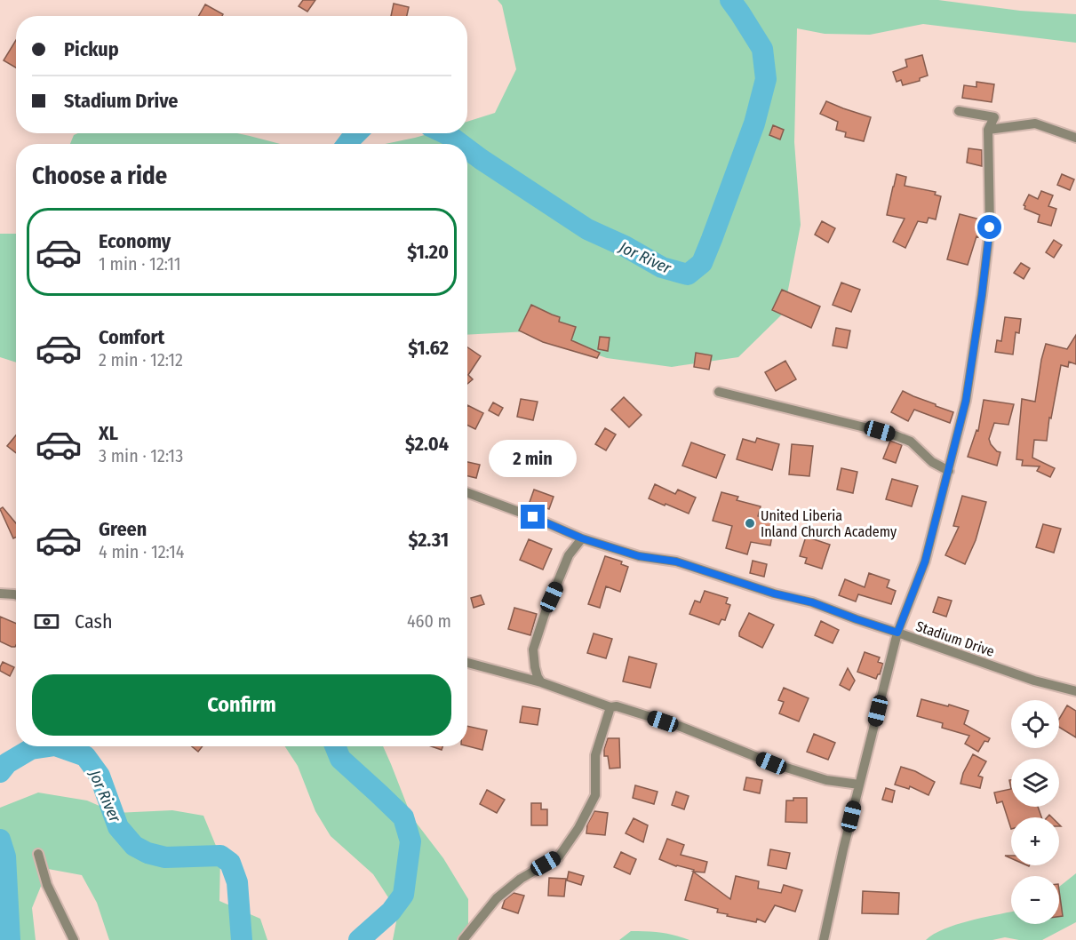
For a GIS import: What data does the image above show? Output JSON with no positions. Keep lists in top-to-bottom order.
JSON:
{
  "streets": {
    "street": ["Stadium Drive"]
  },
  "water": ["Jor River"],
  "places": ["United Liberia Inland Church Academy"],
  "page": {
    "banner": ["Pickup", "Stadium Drive"],
    "heading": "Choose a ride",
    "list": [
      {
        "name": "Economy",
        "note": "1 min · 12:11",
        "value": "$1.20"
      },
      {
        "name": "Comfort",
        "note": "2 min · 12:12",
        "value": "$1.62"
      },
      {
        "name": "XL",
        "note": "3 min · 12:13",
        "value": "$2.04"
      },
      {
        "name": "Green",
        "note": "4 min · 12:14",
        "value": "$2.31"
      }
    ],
    "bubble": "2 min",
    "pay": ["Cash", "460 m"],
    "buttons": "Confirm",
    "map_buttons": ["+", "−"]
  }
}
